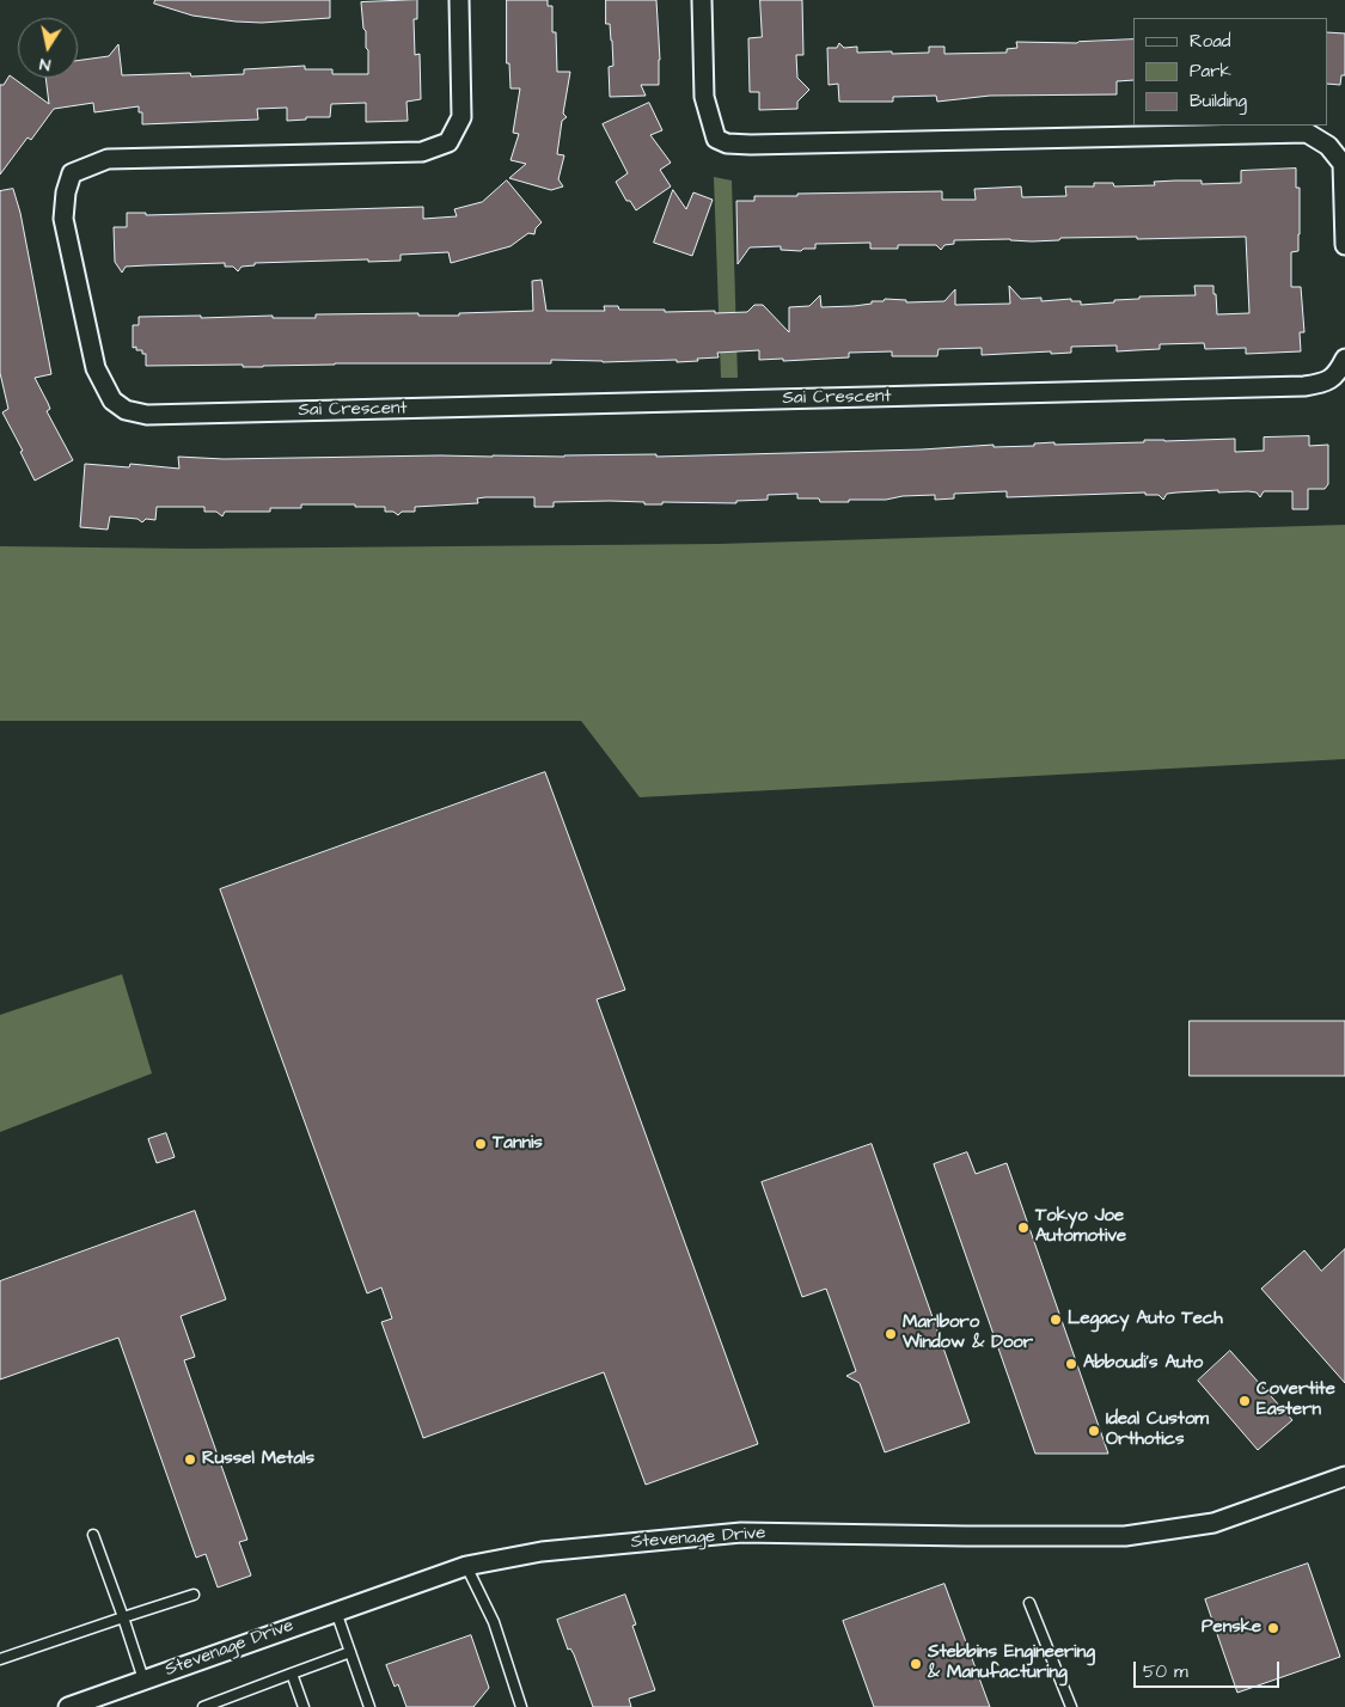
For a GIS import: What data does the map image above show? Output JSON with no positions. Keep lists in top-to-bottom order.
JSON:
{
  "streets": {
    "street": ["Sai Crescent", "Stevenage Drive"]
  },
  "places": [
    "Tannis",
    "Tokyo Joe Automotive",
    "Legacy Auto Tech",
    "Marlboro Window & Door",
    "Abboudi's Auto",
    "Covertite Eastern",
    "Ideal Custom Orthotics",
    "Russel Metals",
    "Penske",
    "Stebbins Engineering & Manufacturing"
  ],
  "legend": ["Road", "Park", "Building"],
  "scale_bar": "50 m",
  "north": "bottom"
}
